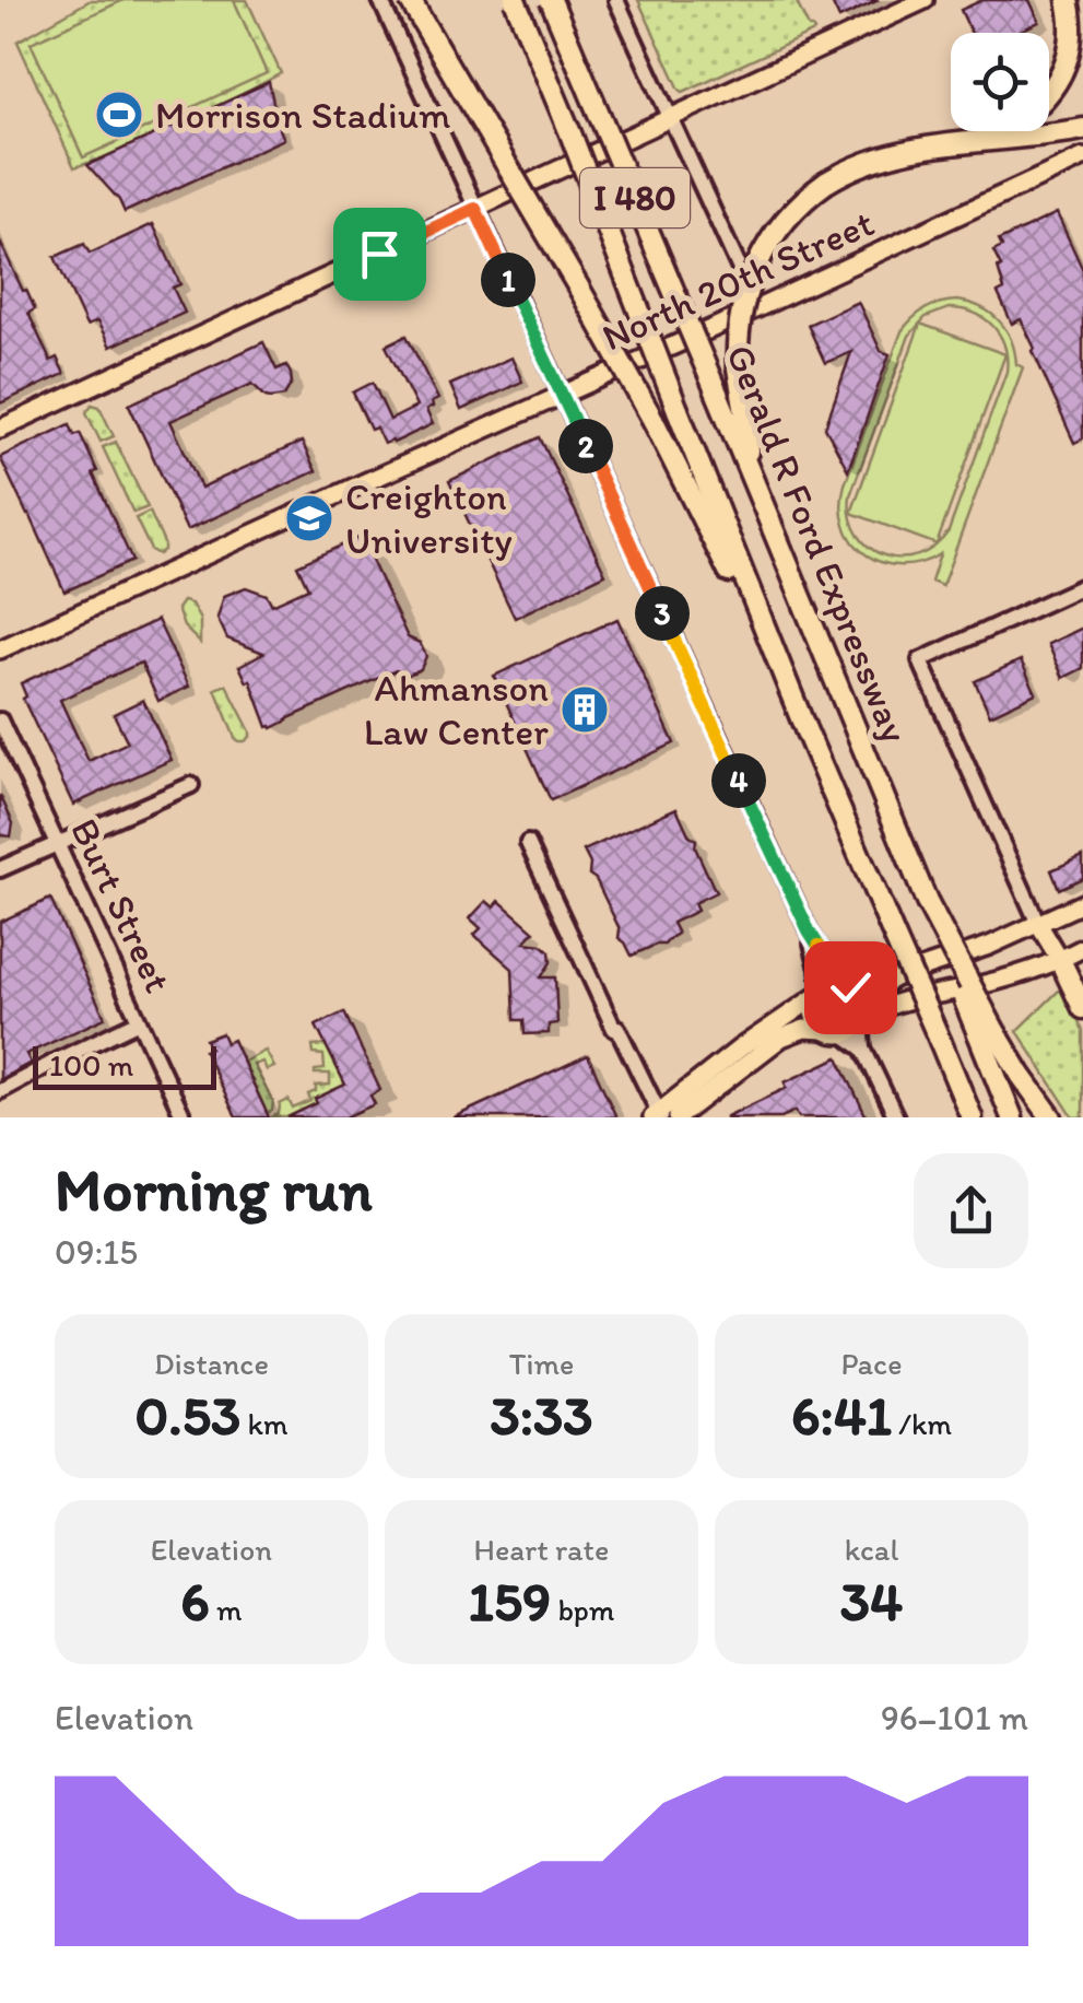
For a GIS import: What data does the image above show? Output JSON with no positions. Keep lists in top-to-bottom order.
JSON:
{
  "streets": {
    "highway": ["I 480", "Gerald R Ford Expressway"],
    "main road": ["North 20th Street"],
    "street": ["Burt Street"]
  },
  "places": {
    "sports": ["Morrison Stadium"],
    "school or university": ["Creighton University"],
    "building": ["Ahmanson Law Center"]
  },
  "scale_bar": "100 m",
  "page": {
    "pins": [
      "1",
      "2",
      "3",
      "4"
    ],
    "scale": "100 m",
    "heading": ["Morning run", "09:15"],
    "stats": [
      ["Distance", "0.53 km"],
      ["Time", "3:33"],
      ["Pace", "6:41 /km"],
      ["Elevation", "6 m"],
      ["Heart rate", "159 bpm"],
      ["kcal", "34"]
    ],
    "chart": ["Elevation", "96–101 m"]
  }
}
